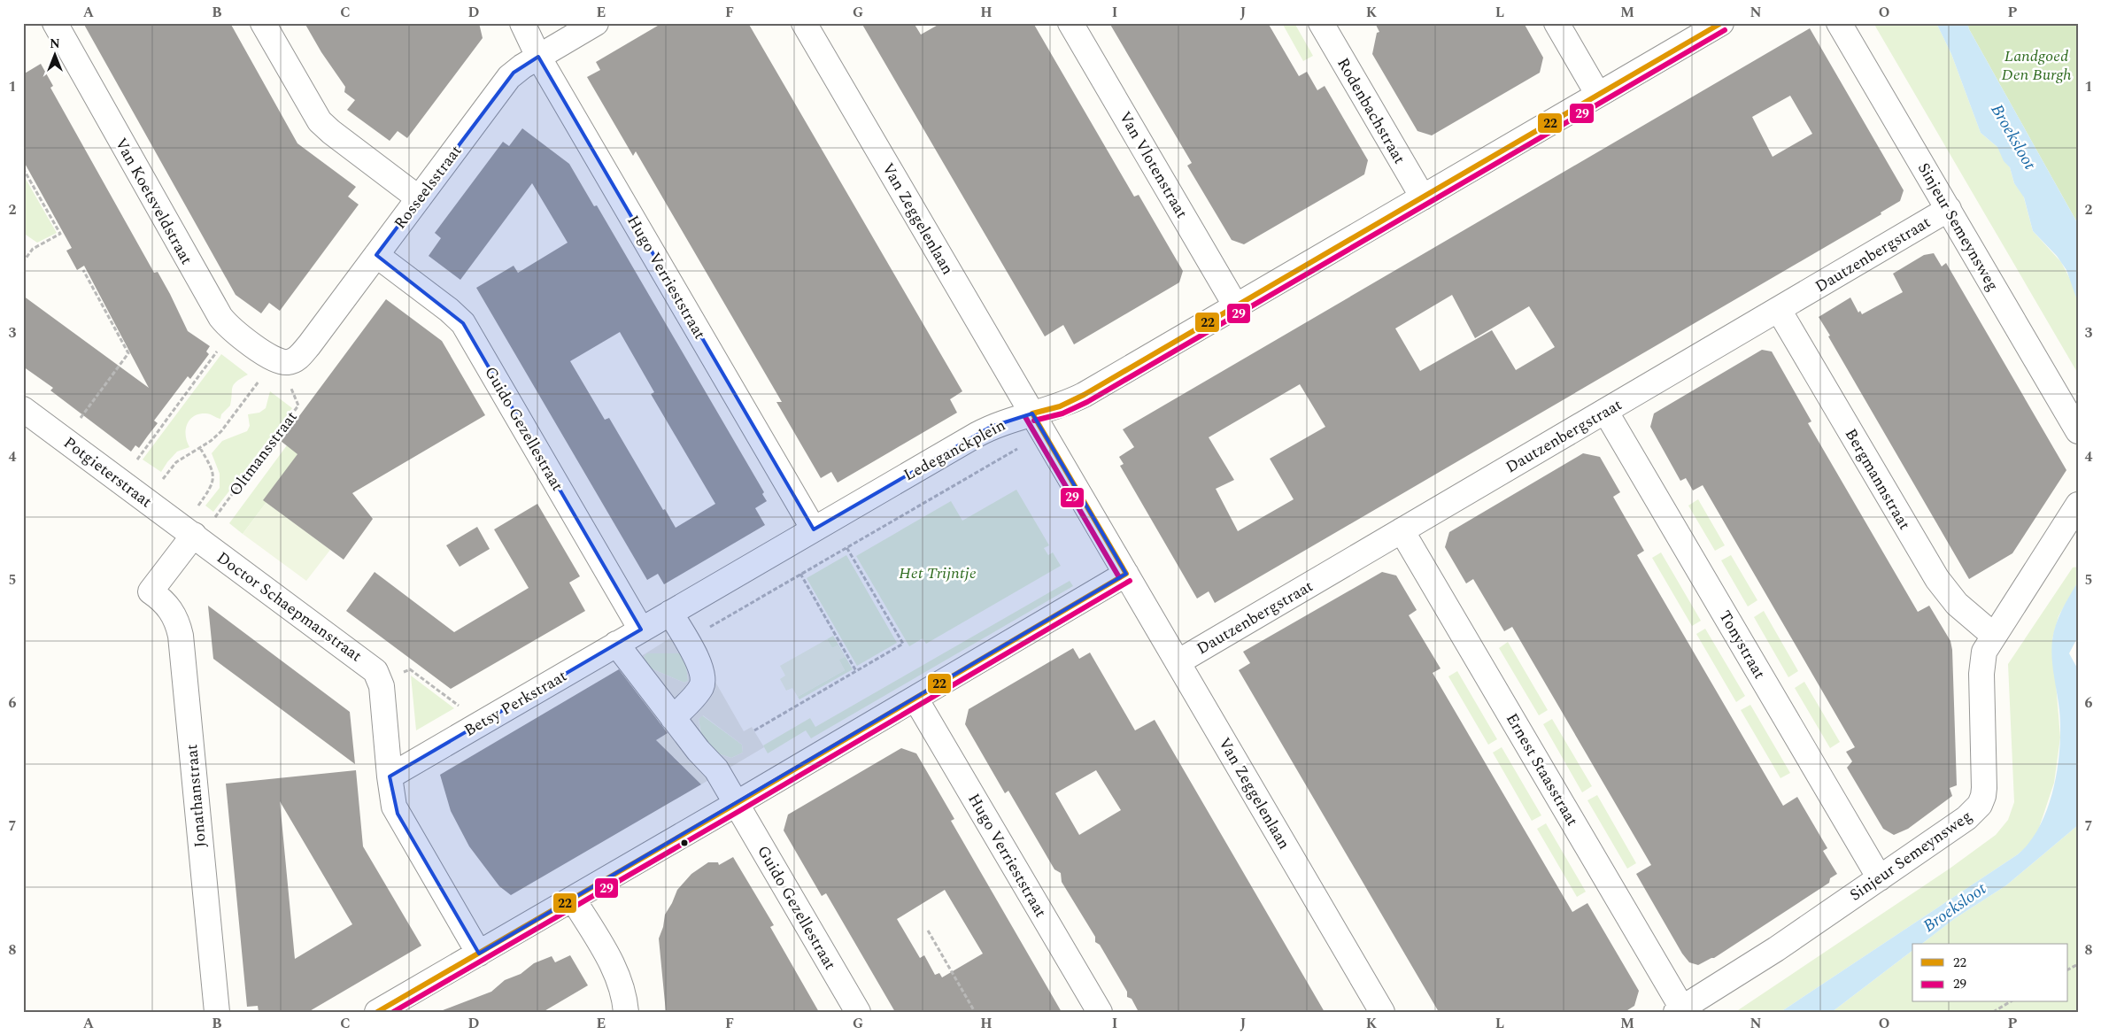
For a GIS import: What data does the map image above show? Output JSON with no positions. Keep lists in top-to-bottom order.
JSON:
{
  "streets": {
    "street": [
      "Rodenbachstraat",
      "Van Vlotenstraat",
      "Rosseelsstraat",
      "Van Koetsveldstraat",
      "Van Zeggelenlaan",
      "Sinjeur Semeynsweg",
      "Dautzenbergstraat",
      "Hugo Verrieststraat",
      "Guido Gezellestraat",
      "Ledeganckplein",
      "Potgieterstraat",
      "Bergmannstraat",
      "Doctor Schaepmanstraat",
      "Tonystraat",
      "Betsy Perkstraat",
      "Ernest Staasstraat",
      "Jonathanstraat"
    ],
    "path": ["Oltmansstraat"]
  },
  "crossings": [
    ["Rodenbachstraat", "Ledeganckplein"],
    ["Van Vlotenstraat", "Ledeganckplein"],
    ["Rosseelsstraat", "Van Koetsveldstraat"],
    ["Rosseelsstraat", "Hugo Verrieststraat"],
    ["Rosseelsstraat", "Guido Gezellestraat"],
    ["Rosseelsstraat", "Oltmansstraat"],
    ["Van Koetsveldstraat", "Oltmansstraat"],
    ["Van Zeggelenlaan", "Dautzenbergstraat"],
    ["Van Zeggelenlaan", "Ledeganckplein"],
    ["Sinjeur Semeynsweg", "Dautzenbergstraat"],
    ["Sinjeur Semeynsweg", "Bergmannstraat"],
    ["Sinjeur Semeynsweg", "Tonystraat"],
    ["Sinjeur Semeynsweg", "Ernest Staasstraat"],
    ["Dautzenbergstraat", "Bergmannstraat"],
    ["Dautzenbergstraat", "Tonystraat"],
    ["Dautzenbergstraat", "Ernest Staasstraat"],
    ["Hugo Verrieststraat", "Ledeganckplein"],
    ["Guido Gezellestraat", "Ledeganckplein"],
    ["Guido Gezellestraat", "Betsy Perkstraat"],
    ["Ledeganckplein", "Betsy Perkstraat"],
    ["Oltmansstraat", "Potgieterstraat"],
    ["Oltmansstraat", "Doctor Schaepmanstraat"],
    ["Oltmansstraat", "Jonathanstraat"],
    ["Potgieterstraat", "Doctor Schaepmanstraat"],
    ["Potgieterstraat", "Jonathanstraat"],
    ["Doctor Schaepmanstraat", "Jonathanstraat"]
  ],
  "water": ["Broeksloot"],
  "parks": ["Landgoed Den Burgh", "Het Trijntje"],
  "lines": ["transit line 22", "transit line 29"],
  "legend": ["22", "29"],
  "north": "top",
  "grid": {
    "columns": [
      "A",
      "B",
      "C",
      "D",
      "E",
      "F",
      "G",
      "H",
      "I",
      "J",
      "K",
      "L",
      "M",
      "N",
      "O",
      "P"
    ],
    "rows": [
      "1",
      "2",
      "3",
      "4",
      "5",
      "6",
      "7",
      "8"
    ]
  }
}
